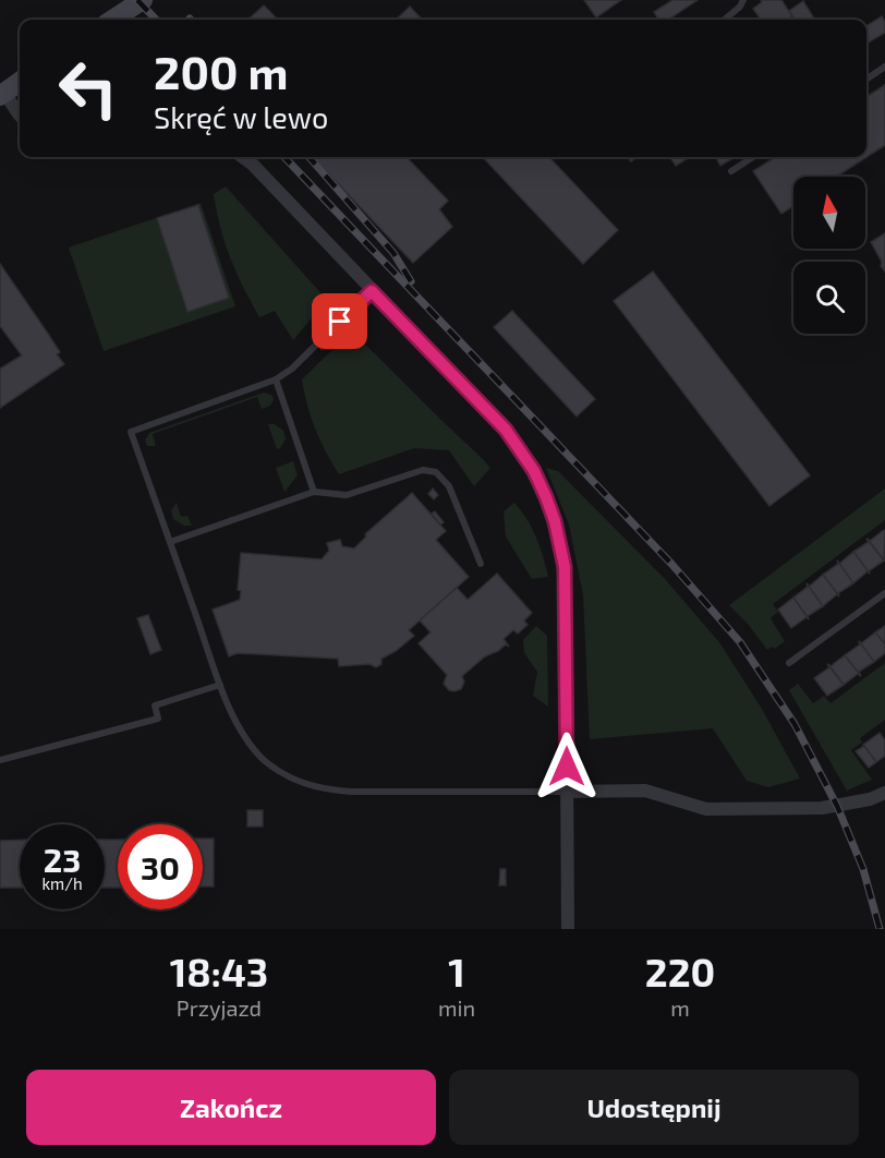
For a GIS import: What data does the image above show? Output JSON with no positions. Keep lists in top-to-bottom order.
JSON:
{
  "north": "top",
  "page": {
    "turn": ["200 m", "Skręć w lewo"],
    "speed": "23 km/h",
    "limit": "30",
    "eta": [
      "18:43",
      "Przyjazd",
      "1",
      "min",
      "220",
      "m"
    ],
    "buttons": ["Zakończ", "Udostępnij"]
  }
}
